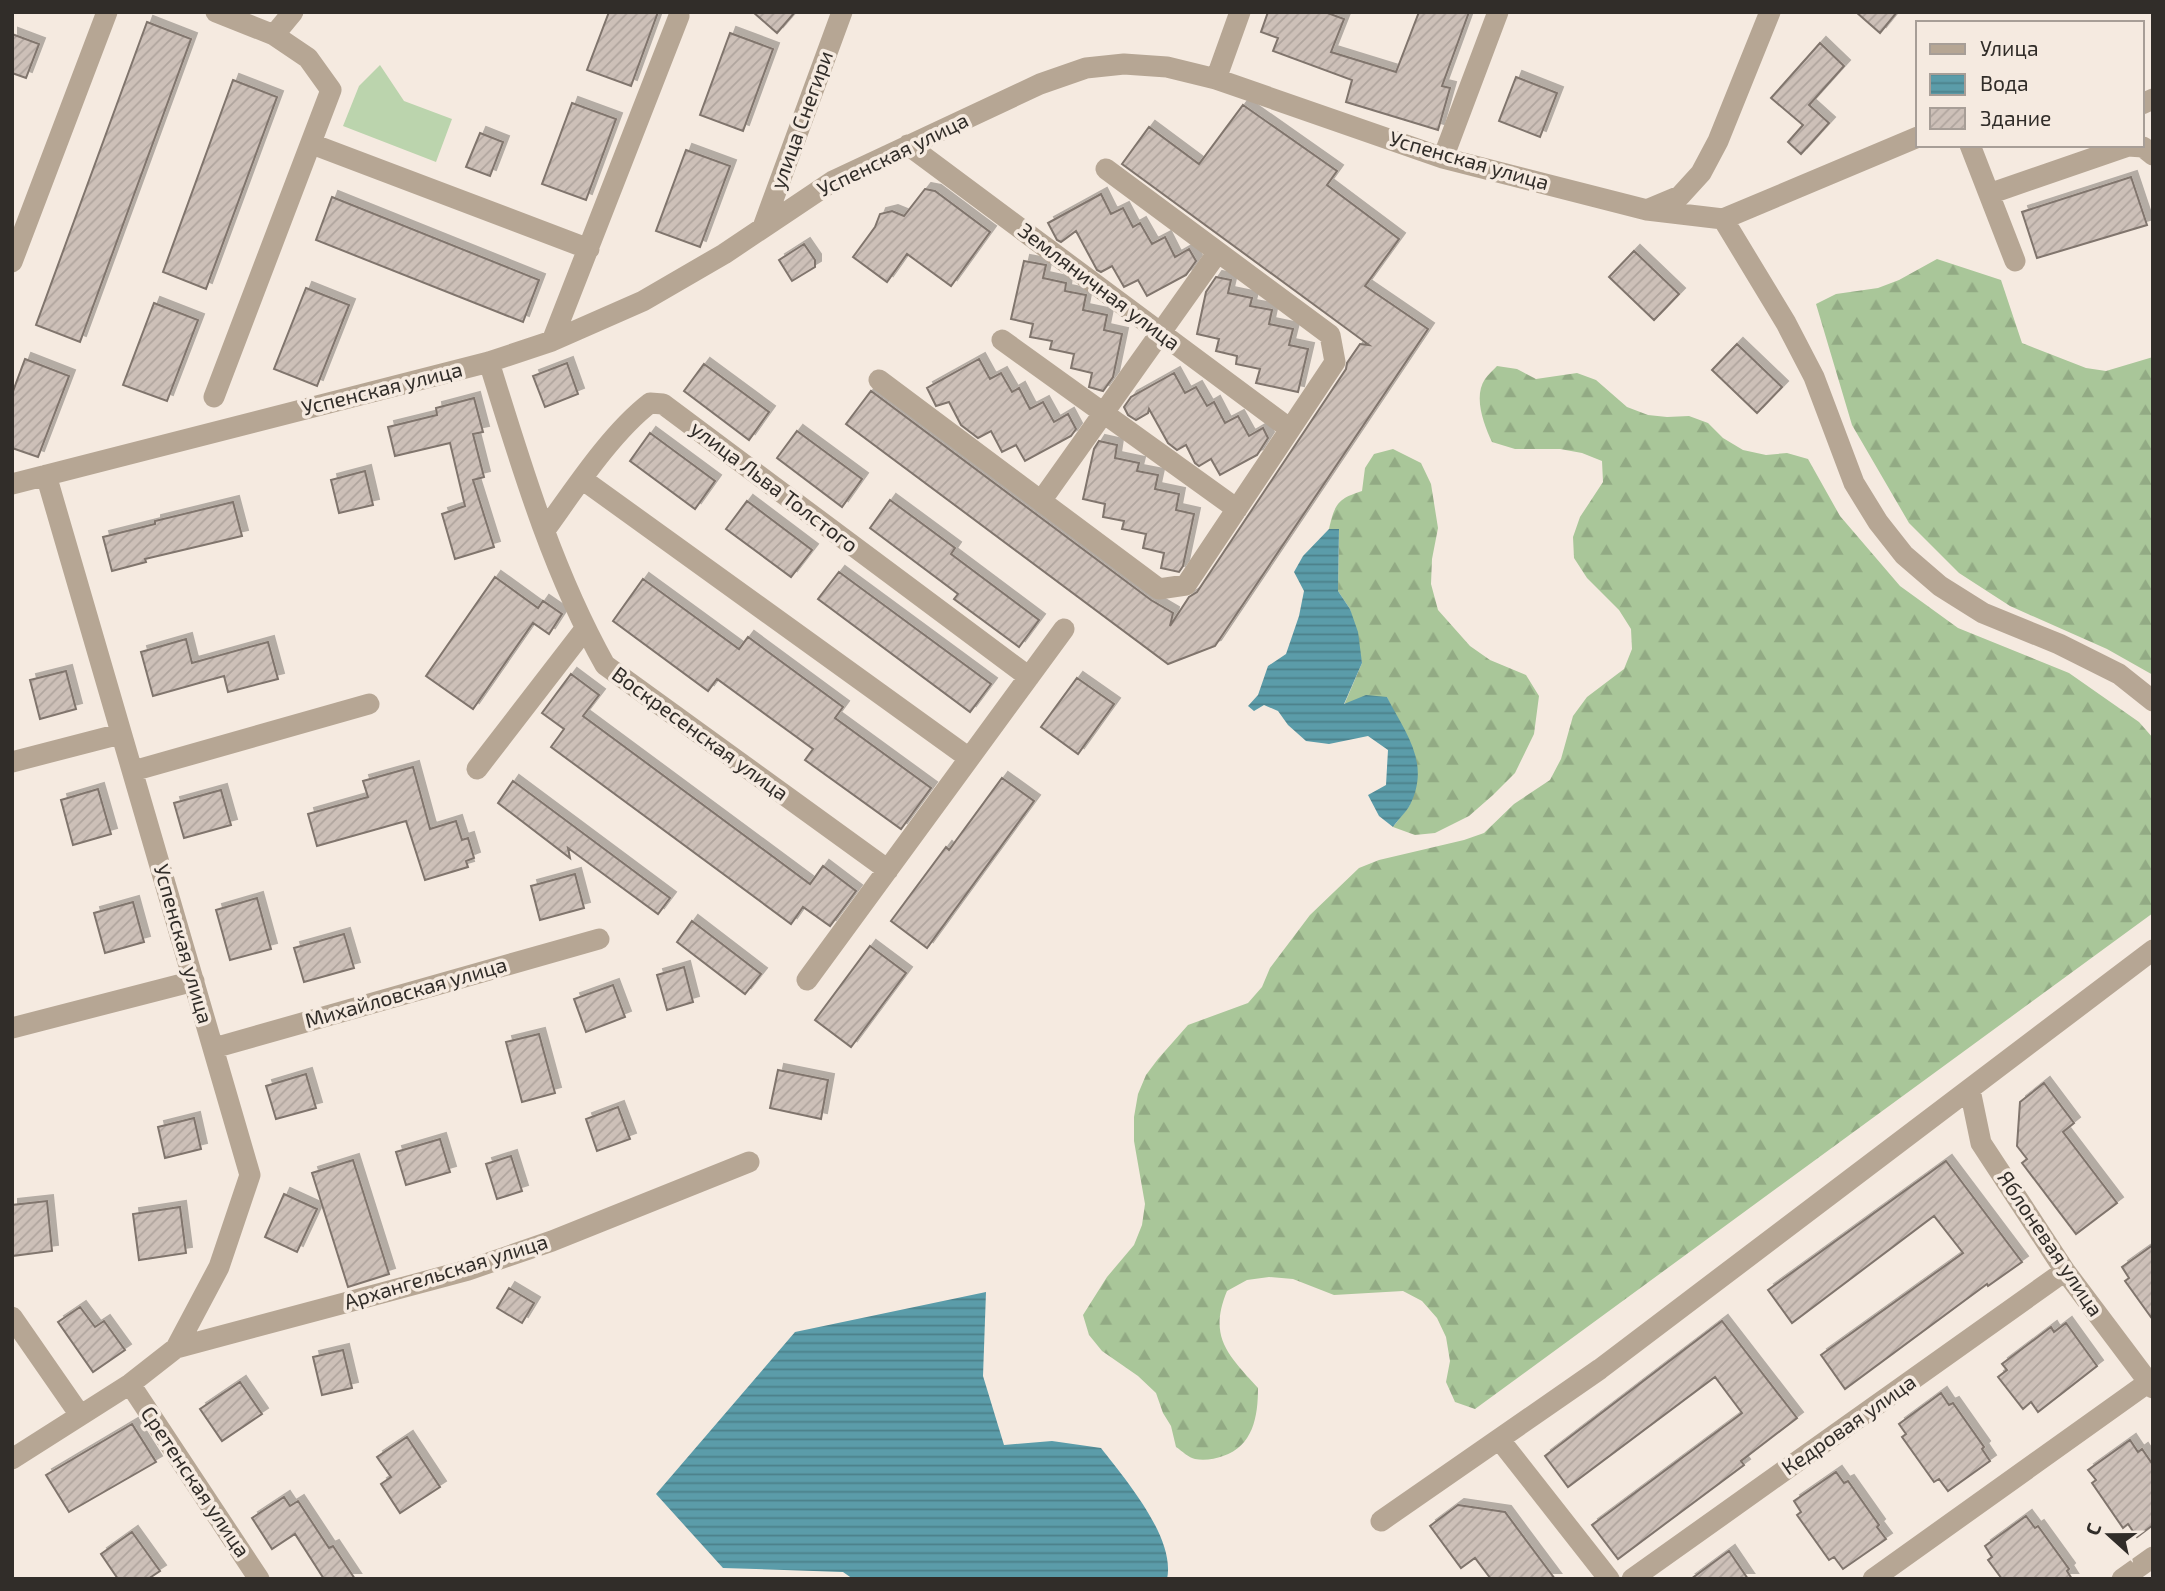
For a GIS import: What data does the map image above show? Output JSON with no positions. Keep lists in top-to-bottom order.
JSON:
{
  "streets": {
    "street": [
      "улица Снегири",
      "Успенская улица",
      "Земляничная улица",
      "улица Льва Толстого",
      "Воскресенская улица",
      "Михайловская улица",
      "Яблоневая улица",
      "Архангельская улица",
      "Кедровая улица",
      "Сретенская улица"
    ]
  },
  "crossings": [
    ["улица Снегири", "Успенская улица"],
    ["Успенская улица", "Земляничная улица"],
    ["Успенская улица", "Воскресенская улица"],
    ["Успенская улица", "Михайловская улица"],
    ["Успенская улица", "Архангельская улица"],
    ["Успенская улица", "Сретенская улица"],
    ["улица Льва Толстого", "Воскресенская улица"],
    ["Яблоневая улица", "Кедровая улица"]
  ],
  "legend": ["Улица", "Вода", "Здание"],
  "north": "left"
}
